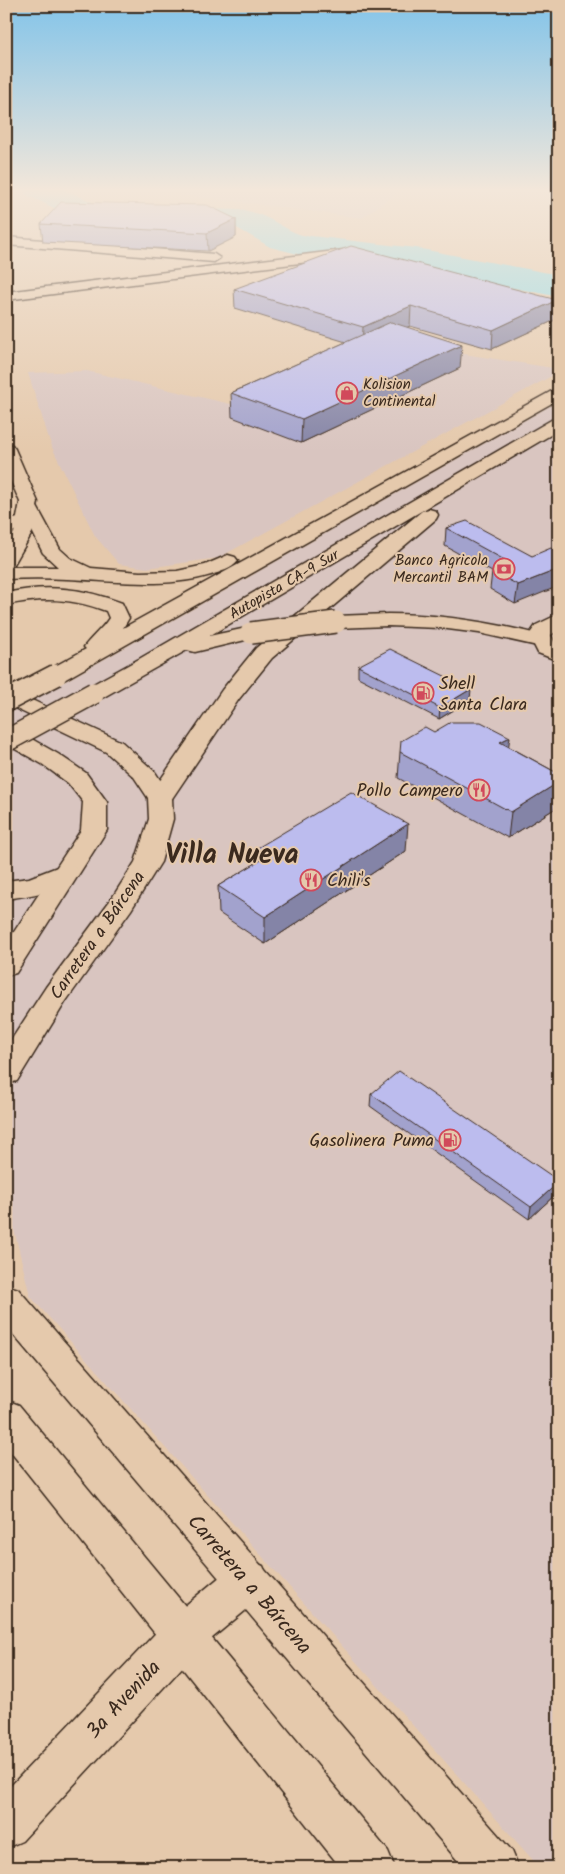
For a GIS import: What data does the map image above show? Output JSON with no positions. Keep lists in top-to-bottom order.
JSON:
{
  "streets": {
    "main road": ["Autopista CA-9 Sur", "Carretera a Bárcena", "3a Avenida"]
  },
  "crossings": [
    ["Carretera a Bárcena", "3a Avenida"]
  ],
  "districts": ["Villa Nueva"],
  "places": {
    "shop": ["Kolision Continental"],
    "bank": ["Banco Agricola Mercantil BAM"],
    "fuel station": ["Shell Santa Clara", "Gasolinera Puma"],
    "restaurant": ["Pollo Campero", "Chili's"]
  }
}
